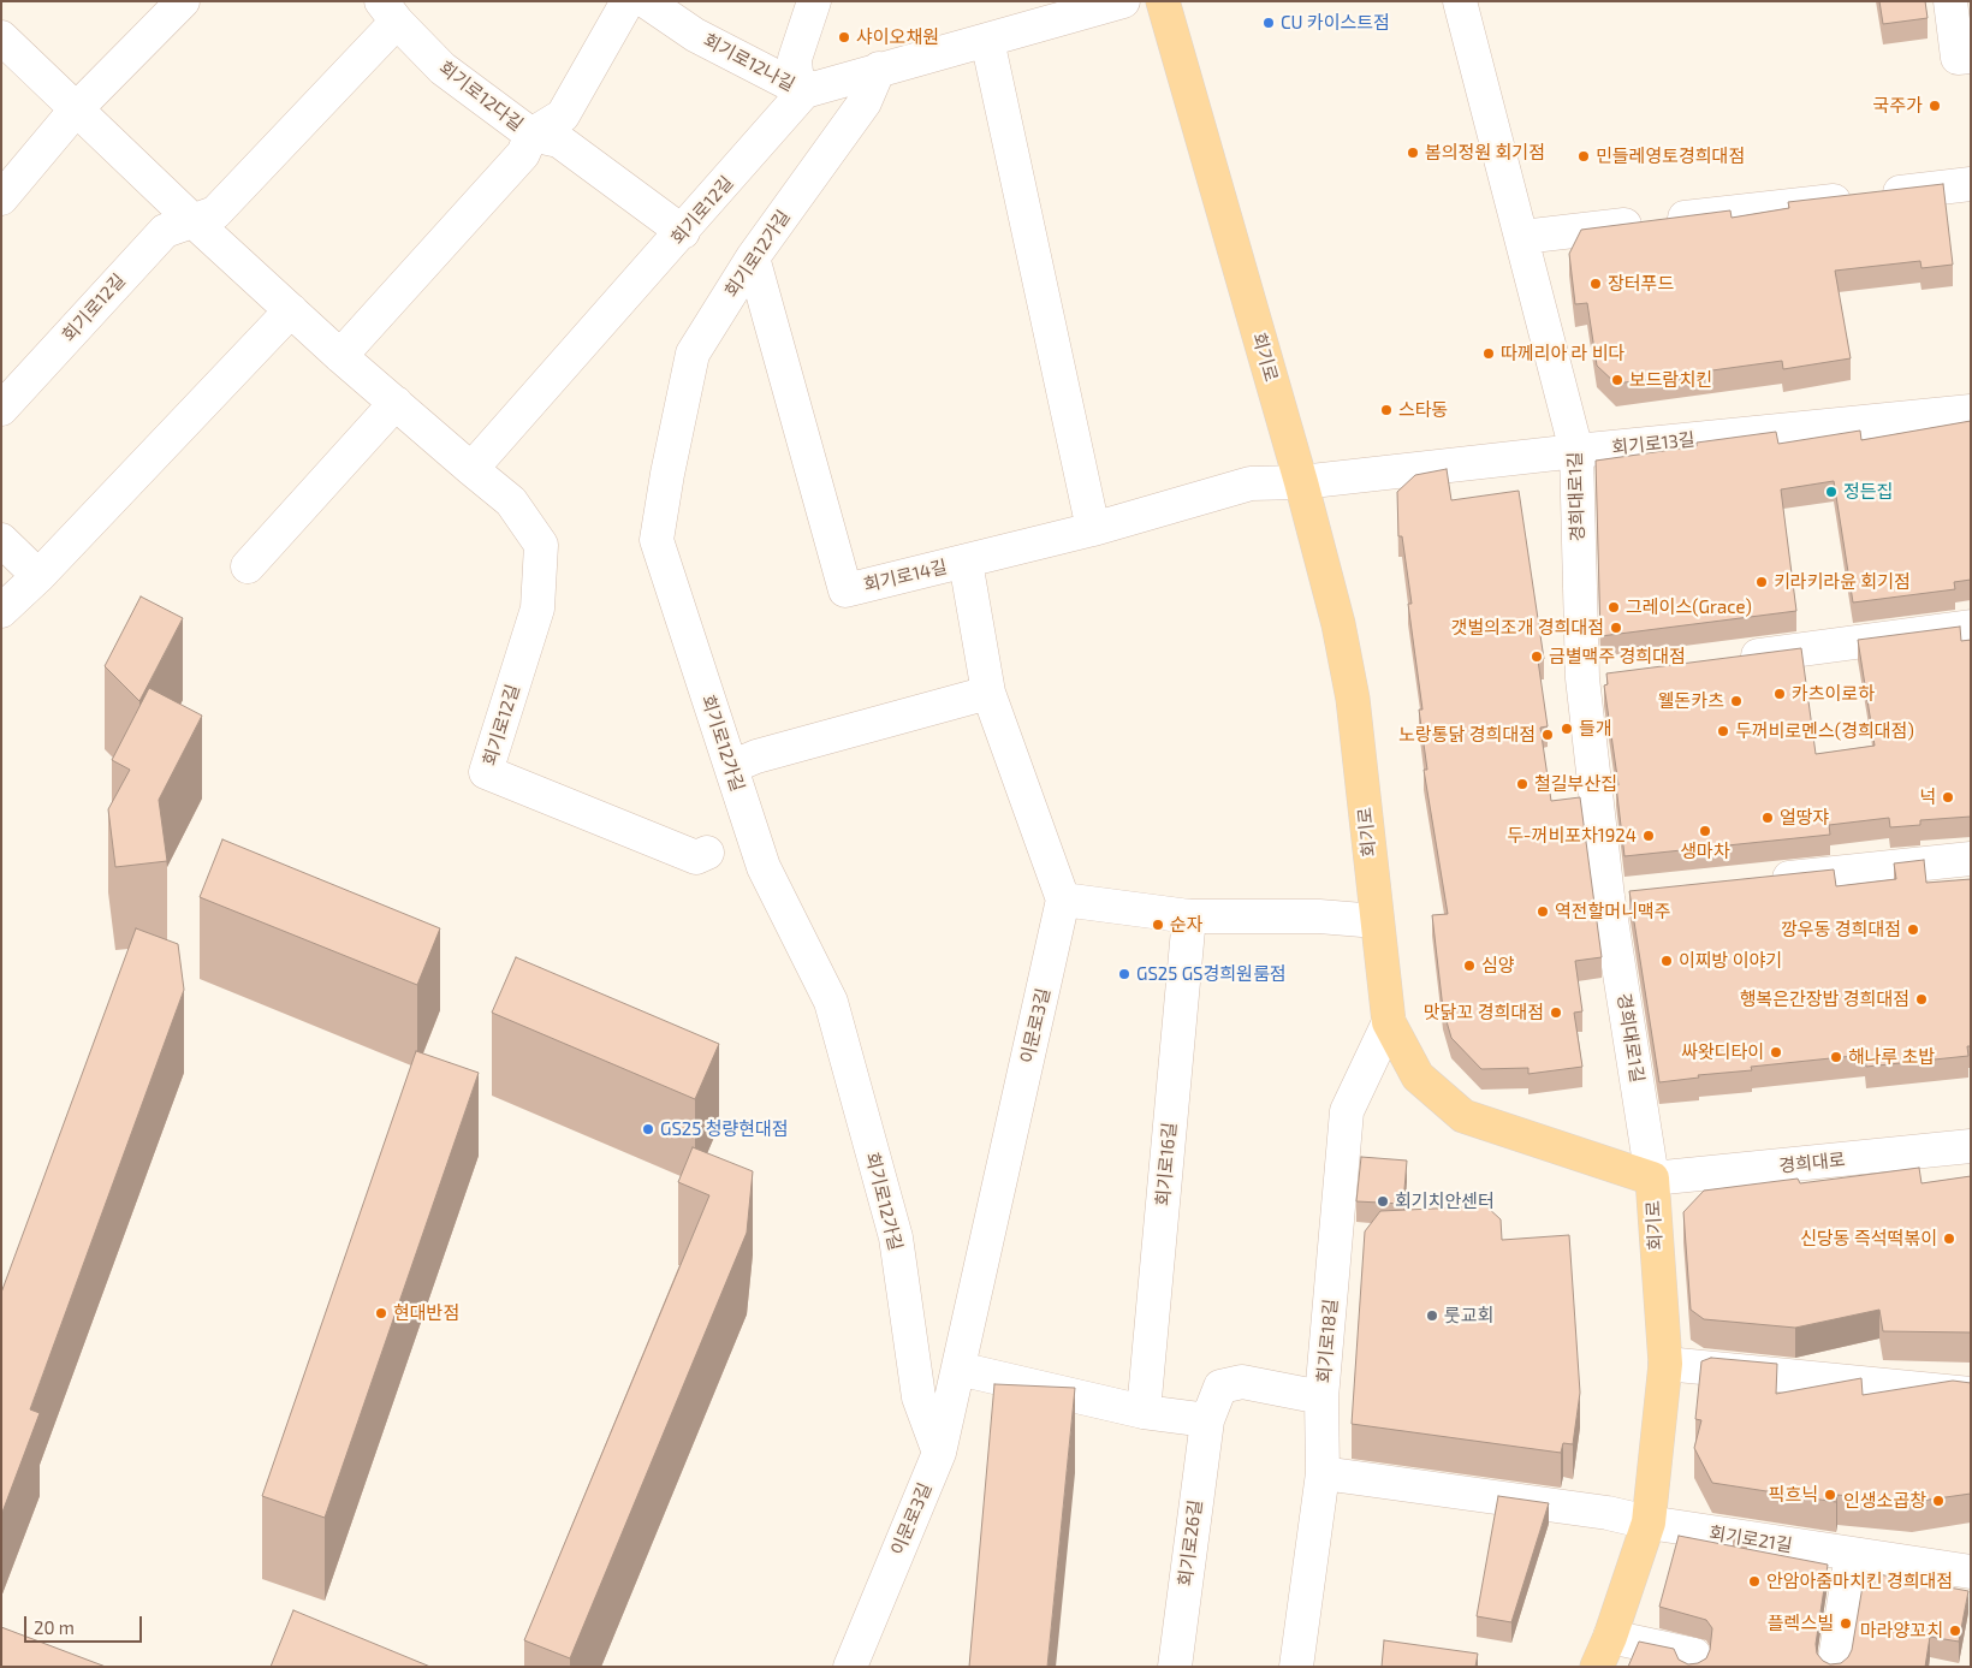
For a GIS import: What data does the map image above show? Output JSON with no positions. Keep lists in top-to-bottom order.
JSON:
{
  "streets": {
    "main road": ["회기로"],
    "street": [
      "회기로12나길",
      "회기로12다길",
      "회기로12길",
      "회기로12가길",
      "회기로13길",
      "경희대로1길",
      "회기로14길",
      "이문로3길",
      "경희대로",
      "회기로16길",
      "회기로18길",
      "회기로21길",
      "회기로26길"
    ]
  },
  "crossings": [
    ["회기로12나길", "회기로12길"],
    ["회기로12다길", "회기로12길"],
    ["회기로12가길", "회기로14길"],
    ["회기로12가길", "이문로3길"],
    ["회기로", "회기로13길"],
    ["회기로", "경희대로1길"],
    ["회기로", "회기로14길"],
    ["회기로", "경희대로"],
    ["회기로", "회기로18길"],
    ["회기로", "회기로21길"],
    ["회기로13길", "경희대로1길"],
    ["회기로13길", "회기로14길"],
    ["경희대로1길", "경희대로"]
  ],
  "places": [
    "CU 카이스트점",
    "샤이오채원",
    "국주가",
    "봄의정원 회기점",
    "민들레영토경희대점",
    "장터푸드",
    "따께리아 라 비다",
    "보드람치킨",
    "스타동",
    "정든집",
    "키라키라윤 회기점",
    "그레이스(Grace)",
    "갯벌의조개 경희대점",
    "금별맥주 경희대점",
    "카츠이로하",
    "웰돈카츠",
    "들개",
    "두꺼비로멘스(경희대점)",
    "노랑통닭 경희대점",
    "철길부산집",
    "넉",
    "얼땅쟈",
    "생마차",
    "두-꺼비포차1924",
    "역전할머니맥주",
    "순자",
    "깡우동 경희대점",
    "이찌방 이야기",
    "심양",
    "GS25 GS경희원룸점",
    "행복은간장밥 경희대점",
    "맛닭꼬 경희대점",
    "싸왓디타이",
    "해나루 초밥",
    "GS25 청량현대점",
    "회기치안센터",
    "신당동 즉석떡볶이",
    "현대반점",
    "룻교회",
    "픽흐닉",
    "인생소곱창",
    "안암아줌마치킨 경희대점",
    "플렉스빌",
    "마라양꼬치"
  ],
  "scale_bar": "20 m"
}
